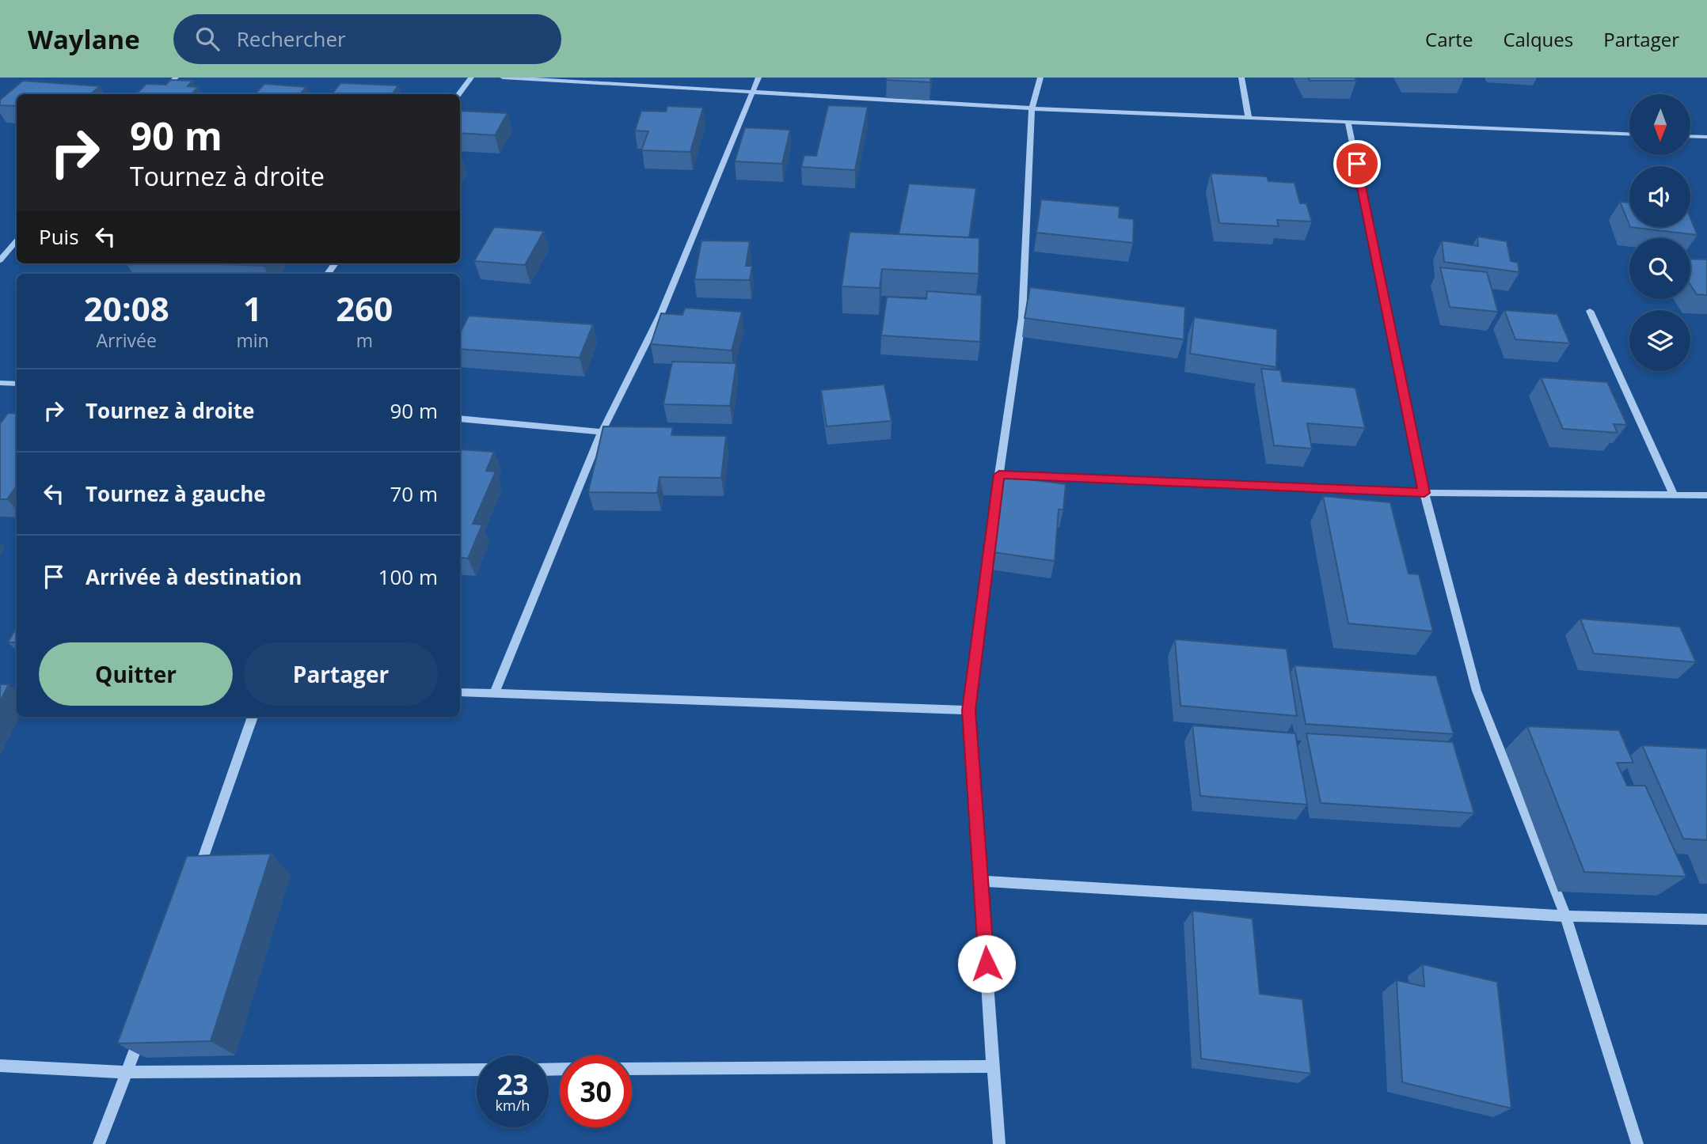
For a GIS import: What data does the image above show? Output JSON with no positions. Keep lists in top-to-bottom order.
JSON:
{
  "north": "bottom",
  "page": {
    "header": "Waylane",
    "search": "Rechercher",
    "nav": ["Carte", "Calques", "Partager"],
    "turn": ["90 m", "Tournez à droite"],
    "then": "Puis",
    "eta": [
      "20:08",
      "Arrivée",
      "1",
      "min",
      "260",
      "m"
    ],
    "list": [
      {
        "name": "Tournez à droite",
        "value": "90 m"
      },
      {
        "name": "Tournez à gauche",
        "value": "70 m"
      },
      {
        "name": "Arrivée à destination",
        "value": "100 m"
      }
    ],
    "buttons": ["Quitter", "Partager"],
    "speed": "23 km/h",
    "limit": "30"
  }
}
